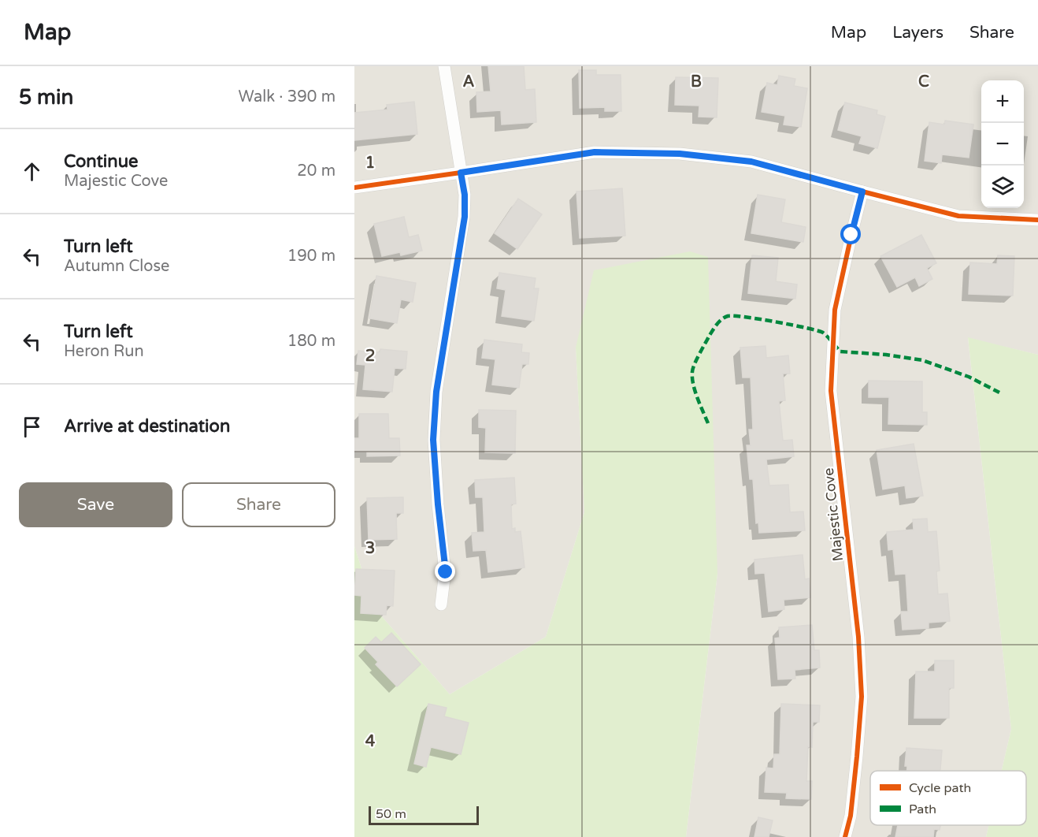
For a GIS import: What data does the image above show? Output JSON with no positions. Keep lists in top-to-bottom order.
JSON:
{
  "streets": {
    "street": ["Majestic Cove"]
  },
  "legend": ["Cycle path", "Path"],
  "scale_bar": "50 m",
  "page": {
    "header": "Map",
    "nav": ["Map", "Layers", "Share"],
    "heading": ["5 min", "Walk · 390 m"],
    "map_buttons": ["+", "−"],
    "list": [
      ["Continue", "Majestic Cove", "20 m"],
      ["Turn left", "Autumn Close", "190 m"],
      ["Turn left", "Heron Run", "180 m"],
      "Arrive at destination"
    ],
    "buttons": ["Save", "Share"],
    "scale": "50 m"
  },
  "grid": {
    "columns": ["A", "B", "C"],
    "rows": [
      "1",
      "2",
      "3",
      "4"
    ]
  }
}
